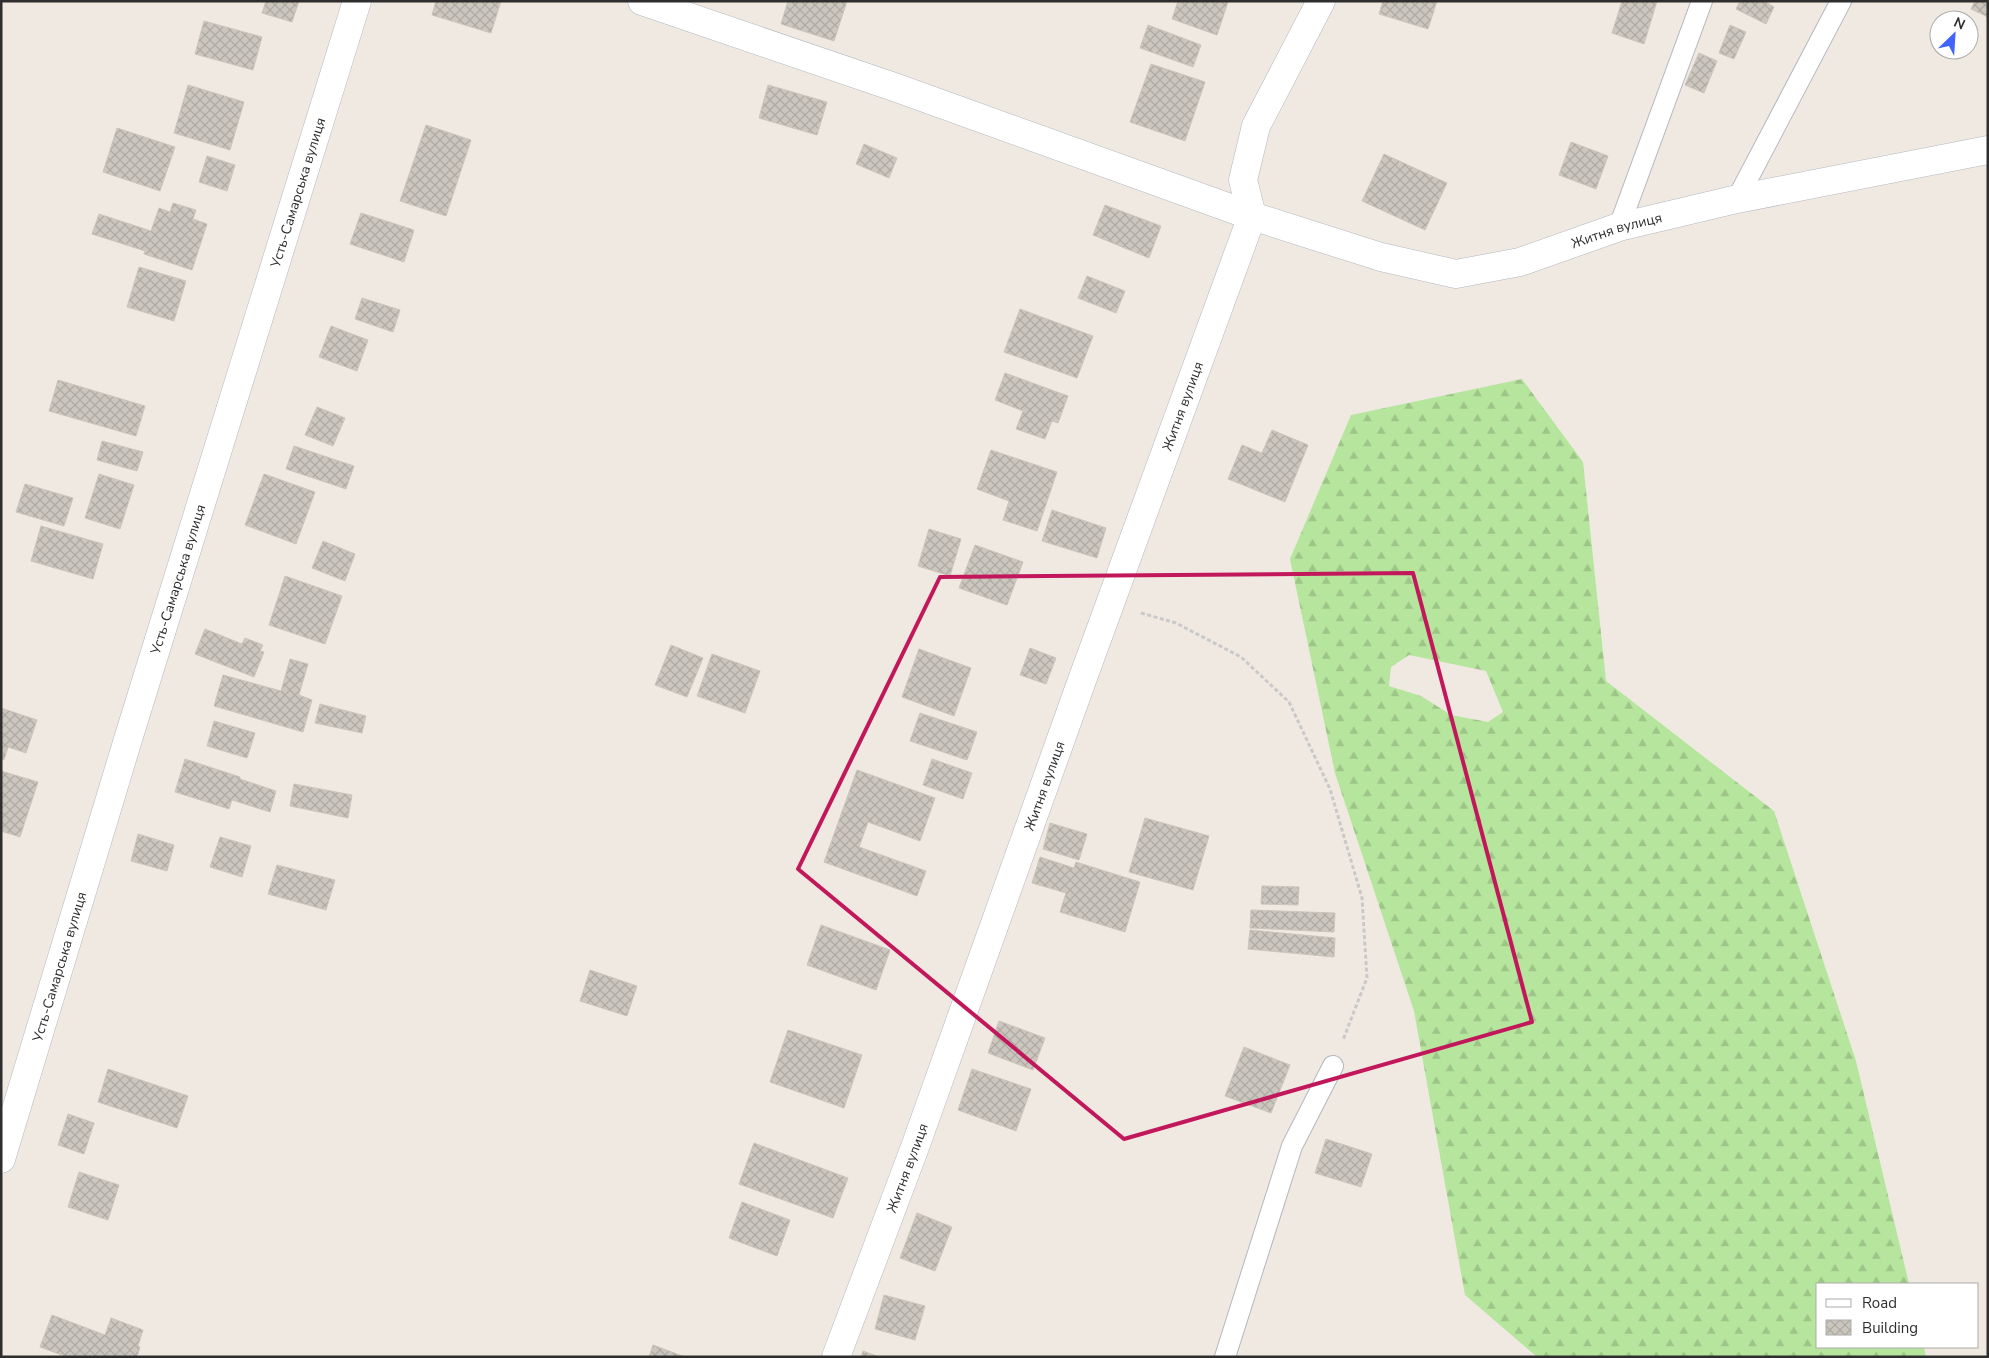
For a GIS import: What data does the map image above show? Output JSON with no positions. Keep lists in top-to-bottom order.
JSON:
{
  "streets": {
    "street": ["Усть-Самарська вулиця", "Житня вулиця"]
  },
  "legend": ["Road", "Building"],
  "north": "top right"
}
